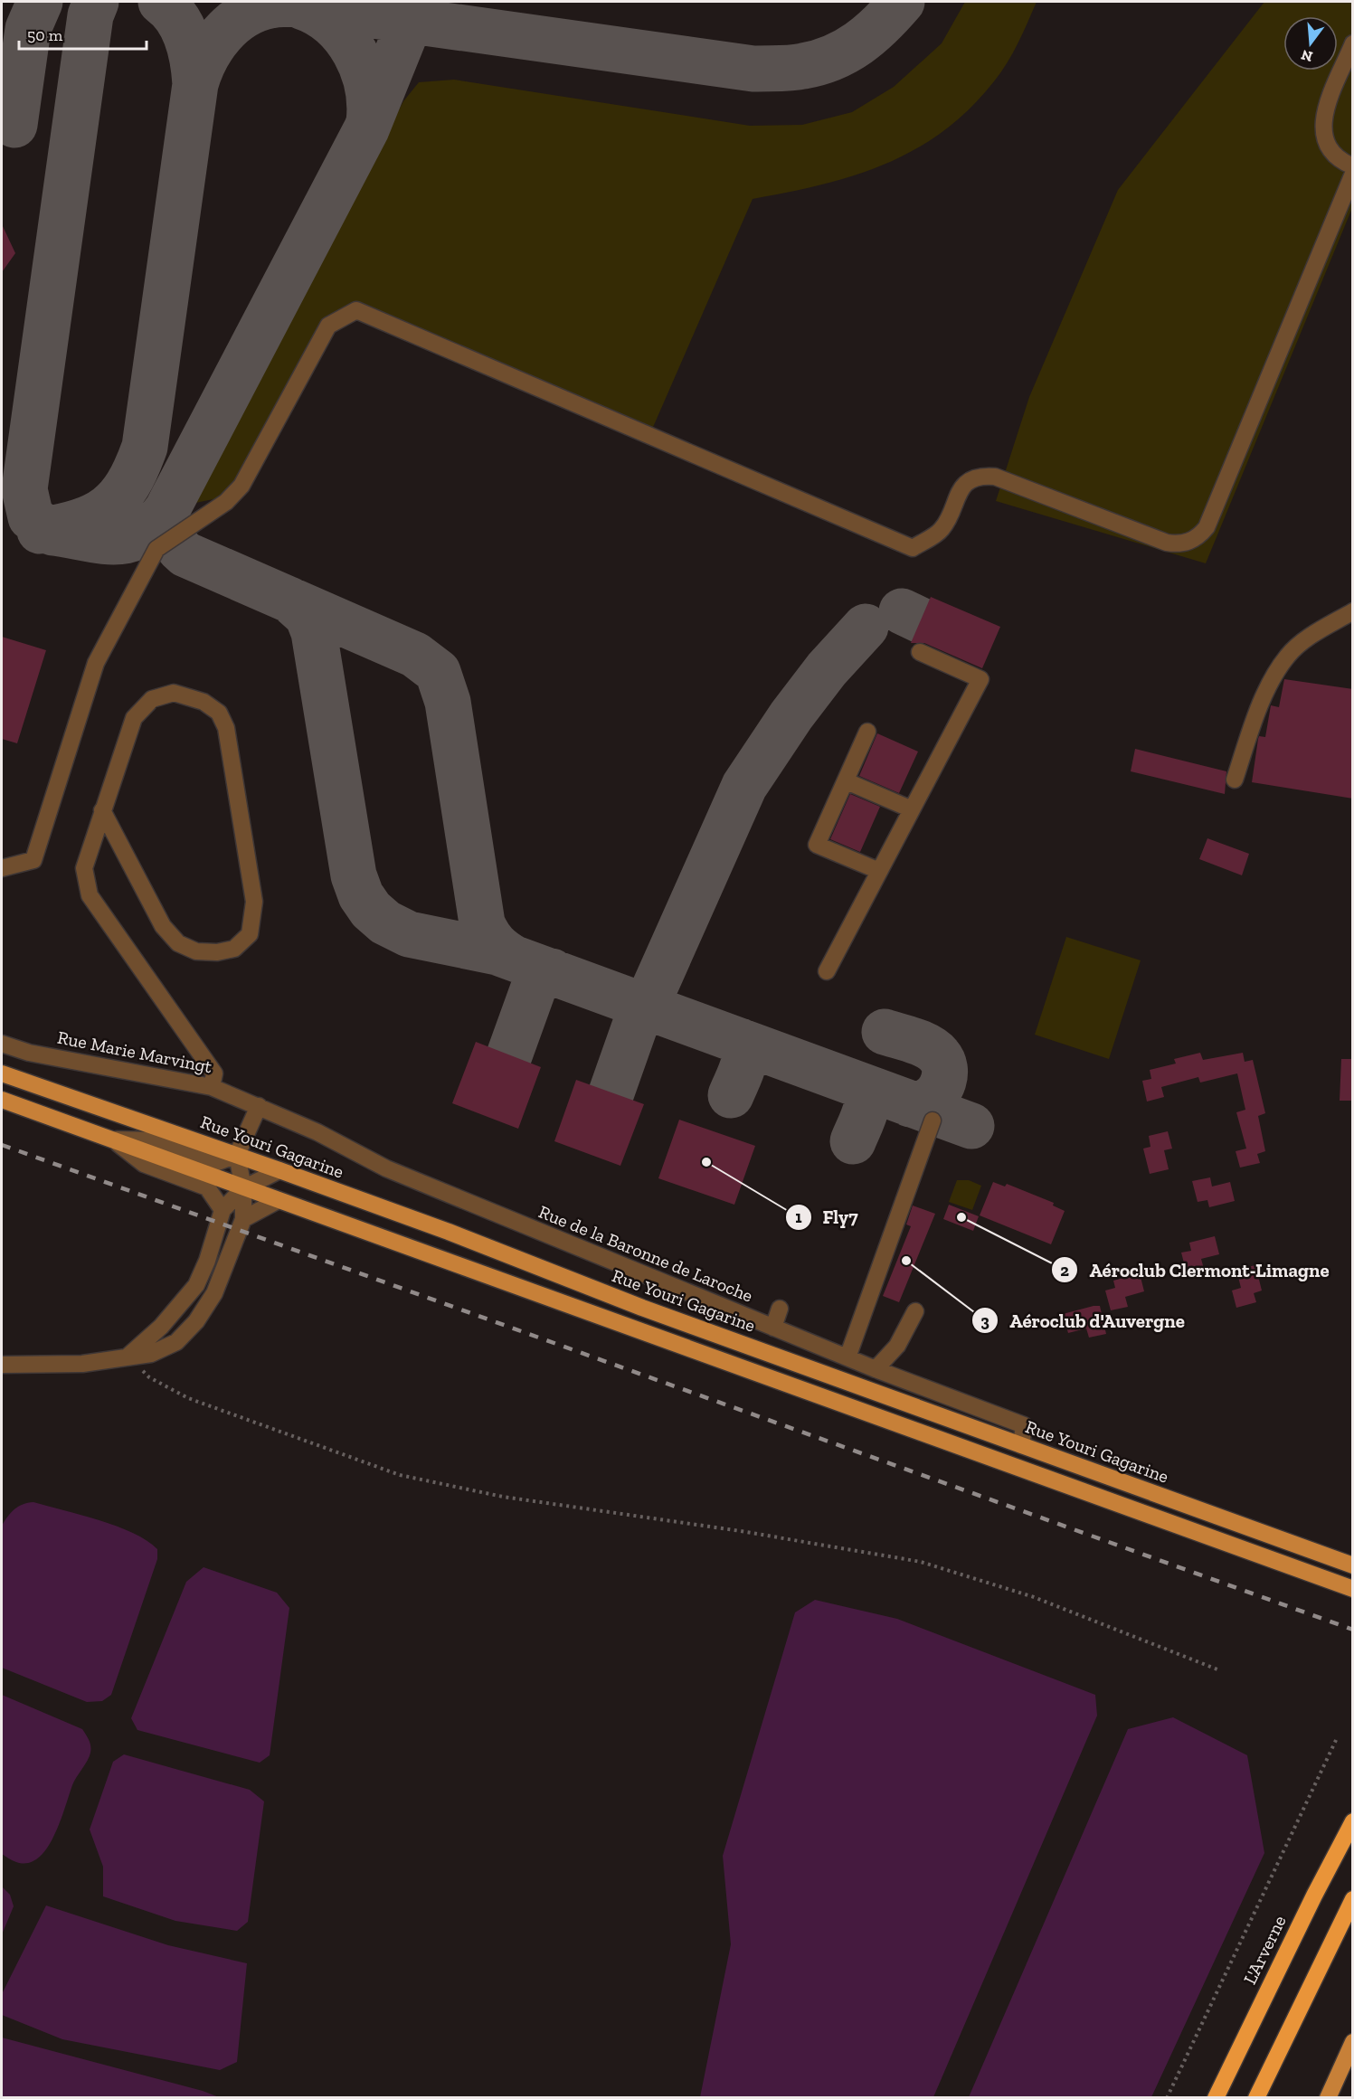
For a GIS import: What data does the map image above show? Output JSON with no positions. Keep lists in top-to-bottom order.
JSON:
{
  "streets": {
    "highway": ["L'Arverne"],
    "main road": ["Rue Youri Gagarine"],
    "street": ["Rue Marie Marvingt", "Rue de la Baronne de Laroche"]
  },
  "crossings": [
    ["Rue Marie Marvingt", "Rue de la Baronne de Laroche"],
    ["Rue Youri Gagarine", "Rue de la Baronne de Laroche"]
  ],
  "places": ["Fly7", "Aéroclub Clermont-Limagne", "Aéroclub d'Auvergne"],
  "scale_bar": "50 m",
  "north": "bottom"
}
